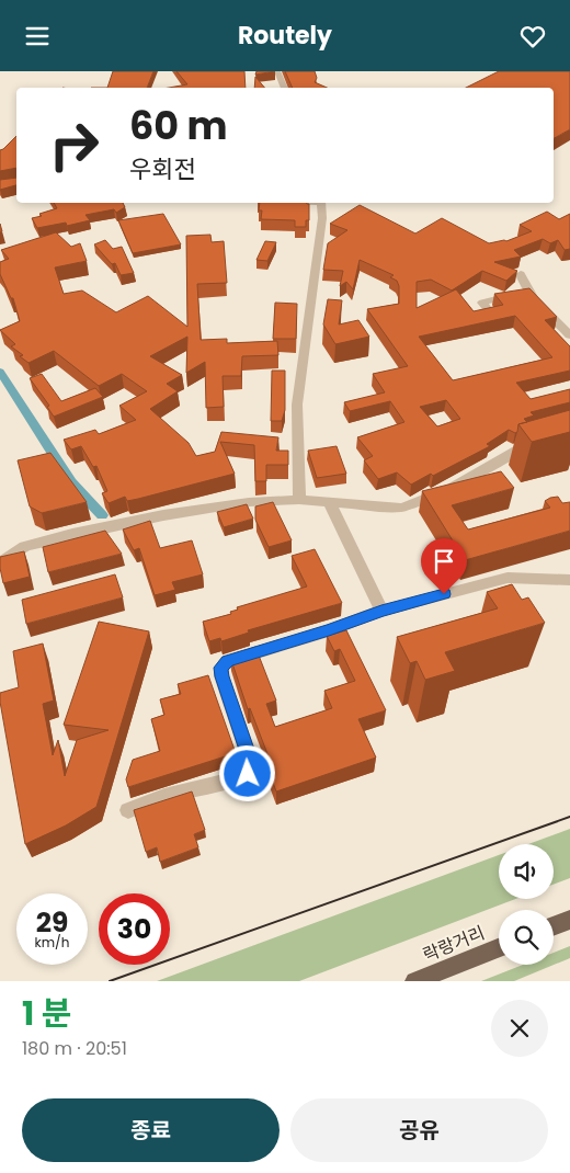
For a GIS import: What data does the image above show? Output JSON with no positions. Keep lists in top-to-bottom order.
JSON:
{
  "streets": {
    "main road": ["락랑거리"]
  },
  "page": {
    "header": "Routely",
    "turn": ["60 m", "우회전"],
    "speed": "29 km/h",
    "limit": "30",
    "heading": ["1 분", "180 m · 20:51"],
    "buttons": ["종료", "공유"]
  }
}
